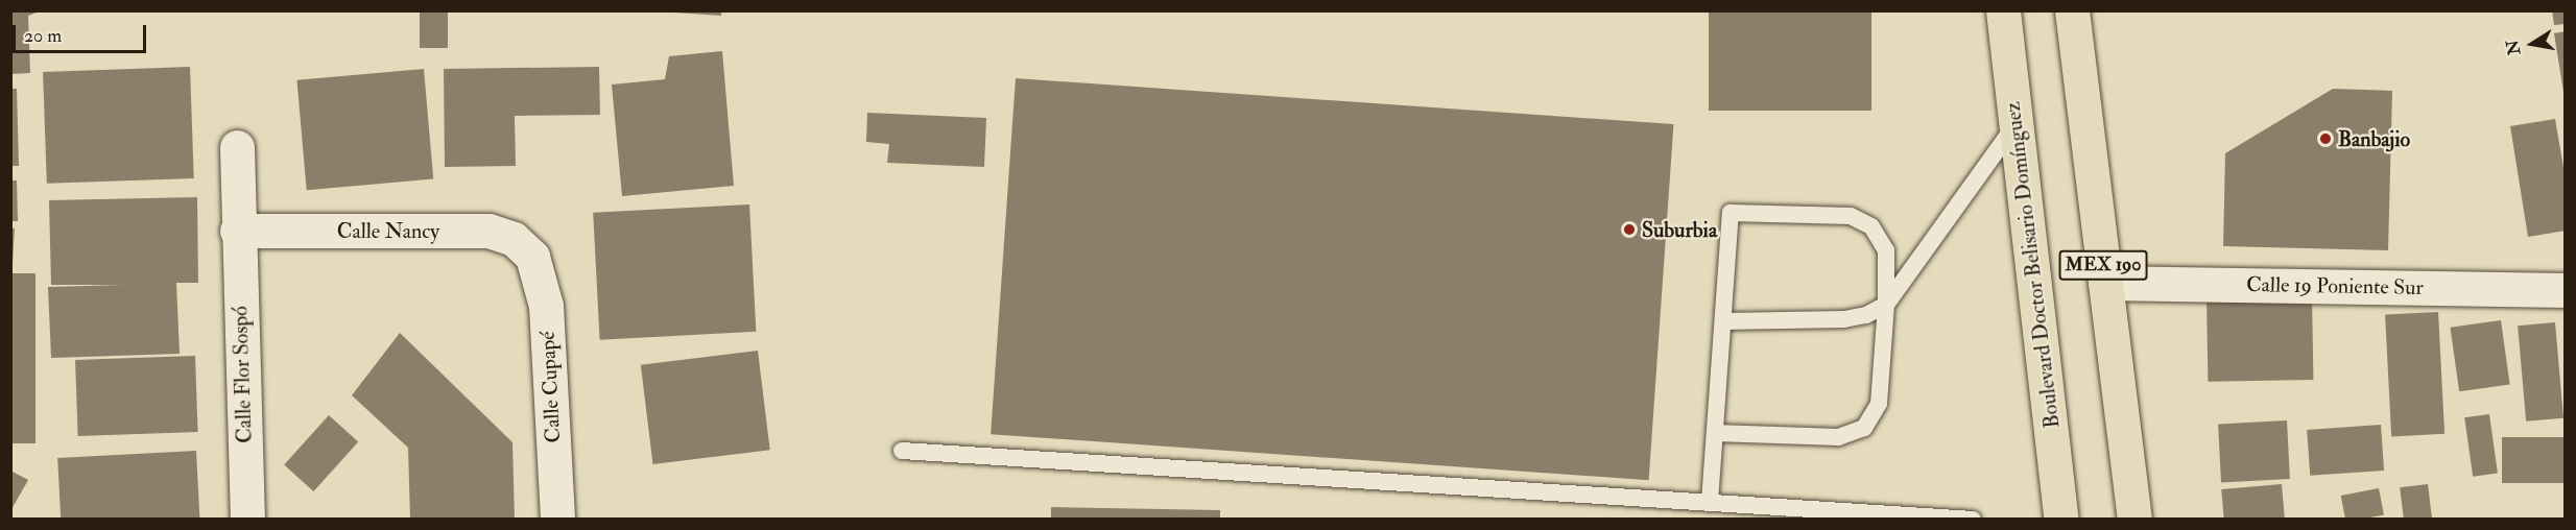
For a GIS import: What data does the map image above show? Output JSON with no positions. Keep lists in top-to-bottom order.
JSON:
{
  "streets": {
    "main road": ["Boulevard Doctor Belisario Domínguez", "MEX 190"],
    "street": [
      "Calle Nancy",
      "Calle 19 Poniente Sur",
      "Calle Flor Sospó",
      "Calle Cupapé"
    ]
  },
  "crossings": [
    ["Calle Nancy", "Calle Flor Sospó"],
    ["Calle Nancy", "Calle Cupapé"],
    ["MEX 190", "Calle 19 Poniente Sur"]
  ],
  "places": ["Banbajio", "Suburbia"],
  "scale_bar": "20 m",
  "north": "left"
}
